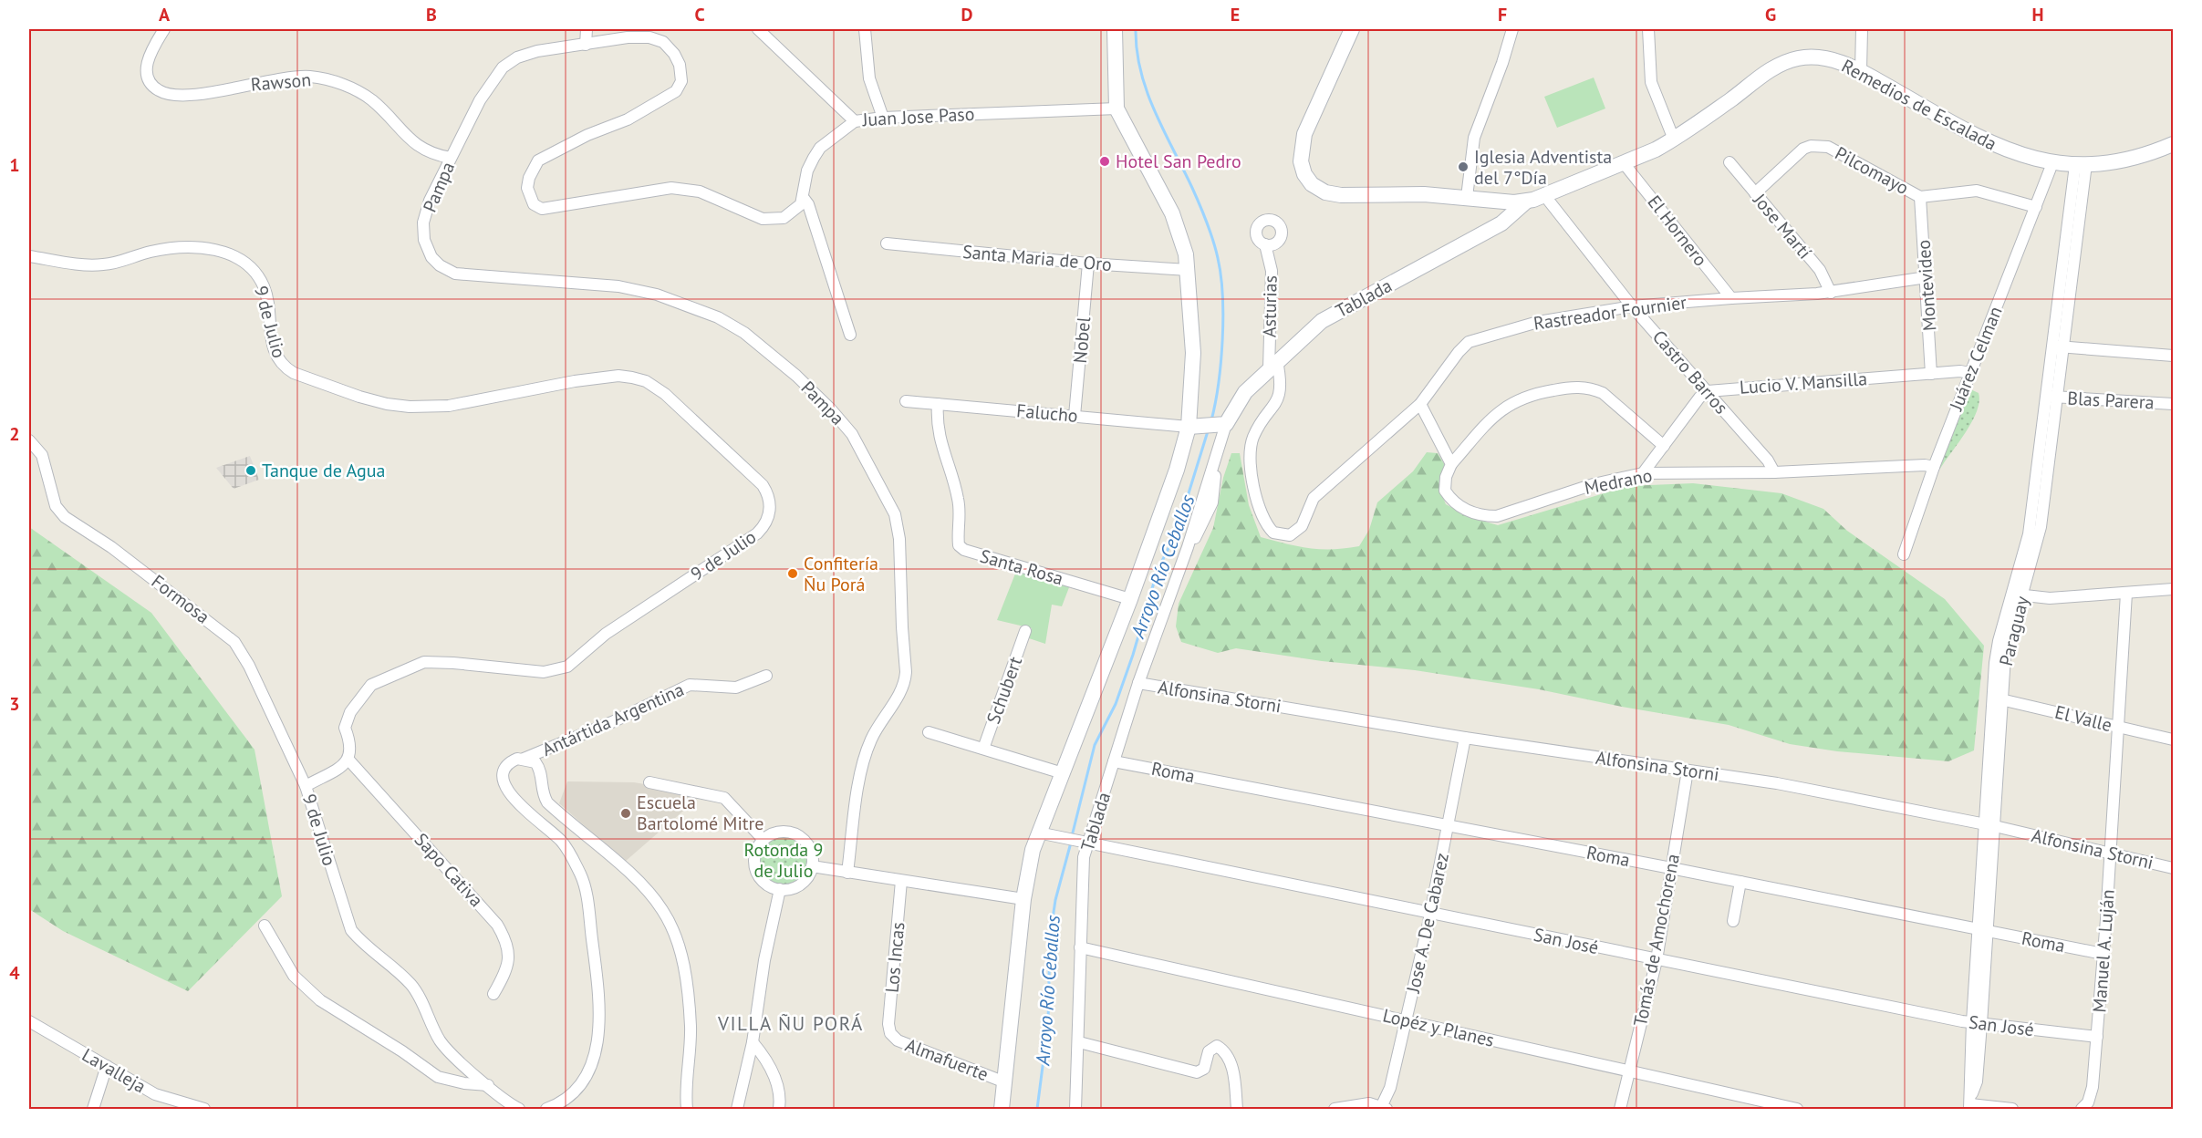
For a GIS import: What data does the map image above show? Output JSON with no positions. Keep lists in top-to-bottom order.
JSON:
{
  "streets": {
    "main road": ["Remedios de Escalada", "Tablada"],
    "street": [
      "Rawson",
      "Juan Jose Paso",
      "Pilcomayo",
      "Pampa",
      "Jose Martí",
      "El Hornero",
      "Santa Maria de Oro",
      "Montevideo",
      "Asturias",
      "Rastreador Fournier",
      "9 de Julio",
      "Nobel",
      "Juárez Celman",
      "Castro Barros",
      "Lucio V. Mansilla",
      "Blas Parera",
      "Falucho",
      "Medrano",
      "Santa Rosa",
      "Formosa",
      "Paraguay",
      "Schubert",
      "Alfonsina Storni",
      "El Valle",
      "Antártida Argentina",
      "Roma",
      "Sapo Cativa",
      "Jose A. De Cabarez",
      "Tomás de Amochorena",
      "San José",
      "Manuel A. Luján",
      "Los Incas",
      "Lopéz y Planes",
      "Almafuerte",
      "Lavalleja"
    ]
  },
  "crossings": [
    ["Rawson", "Pampa"],
    ["Remedios de Escalada", "El Hornero"],
    ["Remedios de Escalada", "Tablada"],
    ["Remedios de Escalada", "Juárez Celman"],
    ["Remedios de Escalada", "Castro Barros"],
    ["Remedios de Escalada", "Paraguay"],
    ["Pilcomayo", "Jose Martí"],
    ["Pilcomayo", "Montevideo"],
    ["Pilcomayo", "Juárez Celman"],
    ["Jose Martí", "Rastreador Fournier"],
    ["El Hornero", "Rastreador Fournier"],
    ["Santa Maria de Oro", "Nobel"],
    ["Montevideo", "Rastreador Fournier"],
    ["Montevideo", "Lucio V. Mansilla"],
    ["Tablada", "Asturias"],
    ["Tablada", "Rastreador Fournier"],
    ["Tablada", "Alfonsina Storni"],
    ["Tablada", "Roma"],
    ["Tablada", "San José"],
    ["Tablada", "Lopéz y Planes"],
    ["Asturias", "Rastreador Fournier"],
    ["Rastreador Fournier", "Castro Barros"],
    ["9 de Julio", "Formosa"],
    ["9 de Julio", "Sapo Cativa"],
    ["Nobel", "Falucho"],
    ["Juárez Celman", "Lucio V. Mansilla"],
    ["Juárez Celman", "Medrano"],
    ["Castro Barros", "Lucio V. Mansilla"],
    ["Castro Barros", "Medrano"],
    ["Blas Parera", "Paraguay"],
    ["Falucho", "Santa Rosa"],
    ["Paraguay", "Alfonsina Storni"],
    ["Paraguay", "El Valle"],
    ["Paraguay", "Roma"],
    ["Paraguay", "San José"],
    ["Alfonsina Storni", "Jose A. De Cabarez"],
    ["Alfonsina Storni", "Tomás de Amochorena"],
    ["Alfonsina Storni", "Manuel A. Luján"],
    ["El Valle", "Manuel A. Luján"],
    ["Roma", "Jose A. De Cabarez"],
    ["Roma", "Tomás de Amochorena"],
    ["Roma", "Manuel A. Luján"],
    ["Jose A. De Cabarez", "San José"],
    ["Jose A. De Cabarez", "Lopéz y Planes"],
    ["Tomás de Amochorena", "San José"],
    ["Tomás de Amochorena", "Lopéz y Planes"],
    ["San José", "Manuel A. Luján"],
    ["Los Incas", "Almafuerte"]
  ],
  "districts": ["VILLA ÑU PORÁ"],
  "water": ["Arroyo Río Ceballos"],
  "parks": ["Rotonda 9 de Julio"],
  "places": [
    "Hotel San Pedro",
    "Iglesia Adventista del 7°Día",
    "Tanque de Agua",
    "Confitería Ñu Porá",
    "Escuela Bartolomé Mitre"
  ],
  "grid": {
    "columns": [
      "A",
      "B",
      "C",
      "D",
      "E",
      "F",
      "G",
      "H"
    ],
    "rows": [
      "1",
      "2",
      "3",
      "4"
    ]
  }
}
